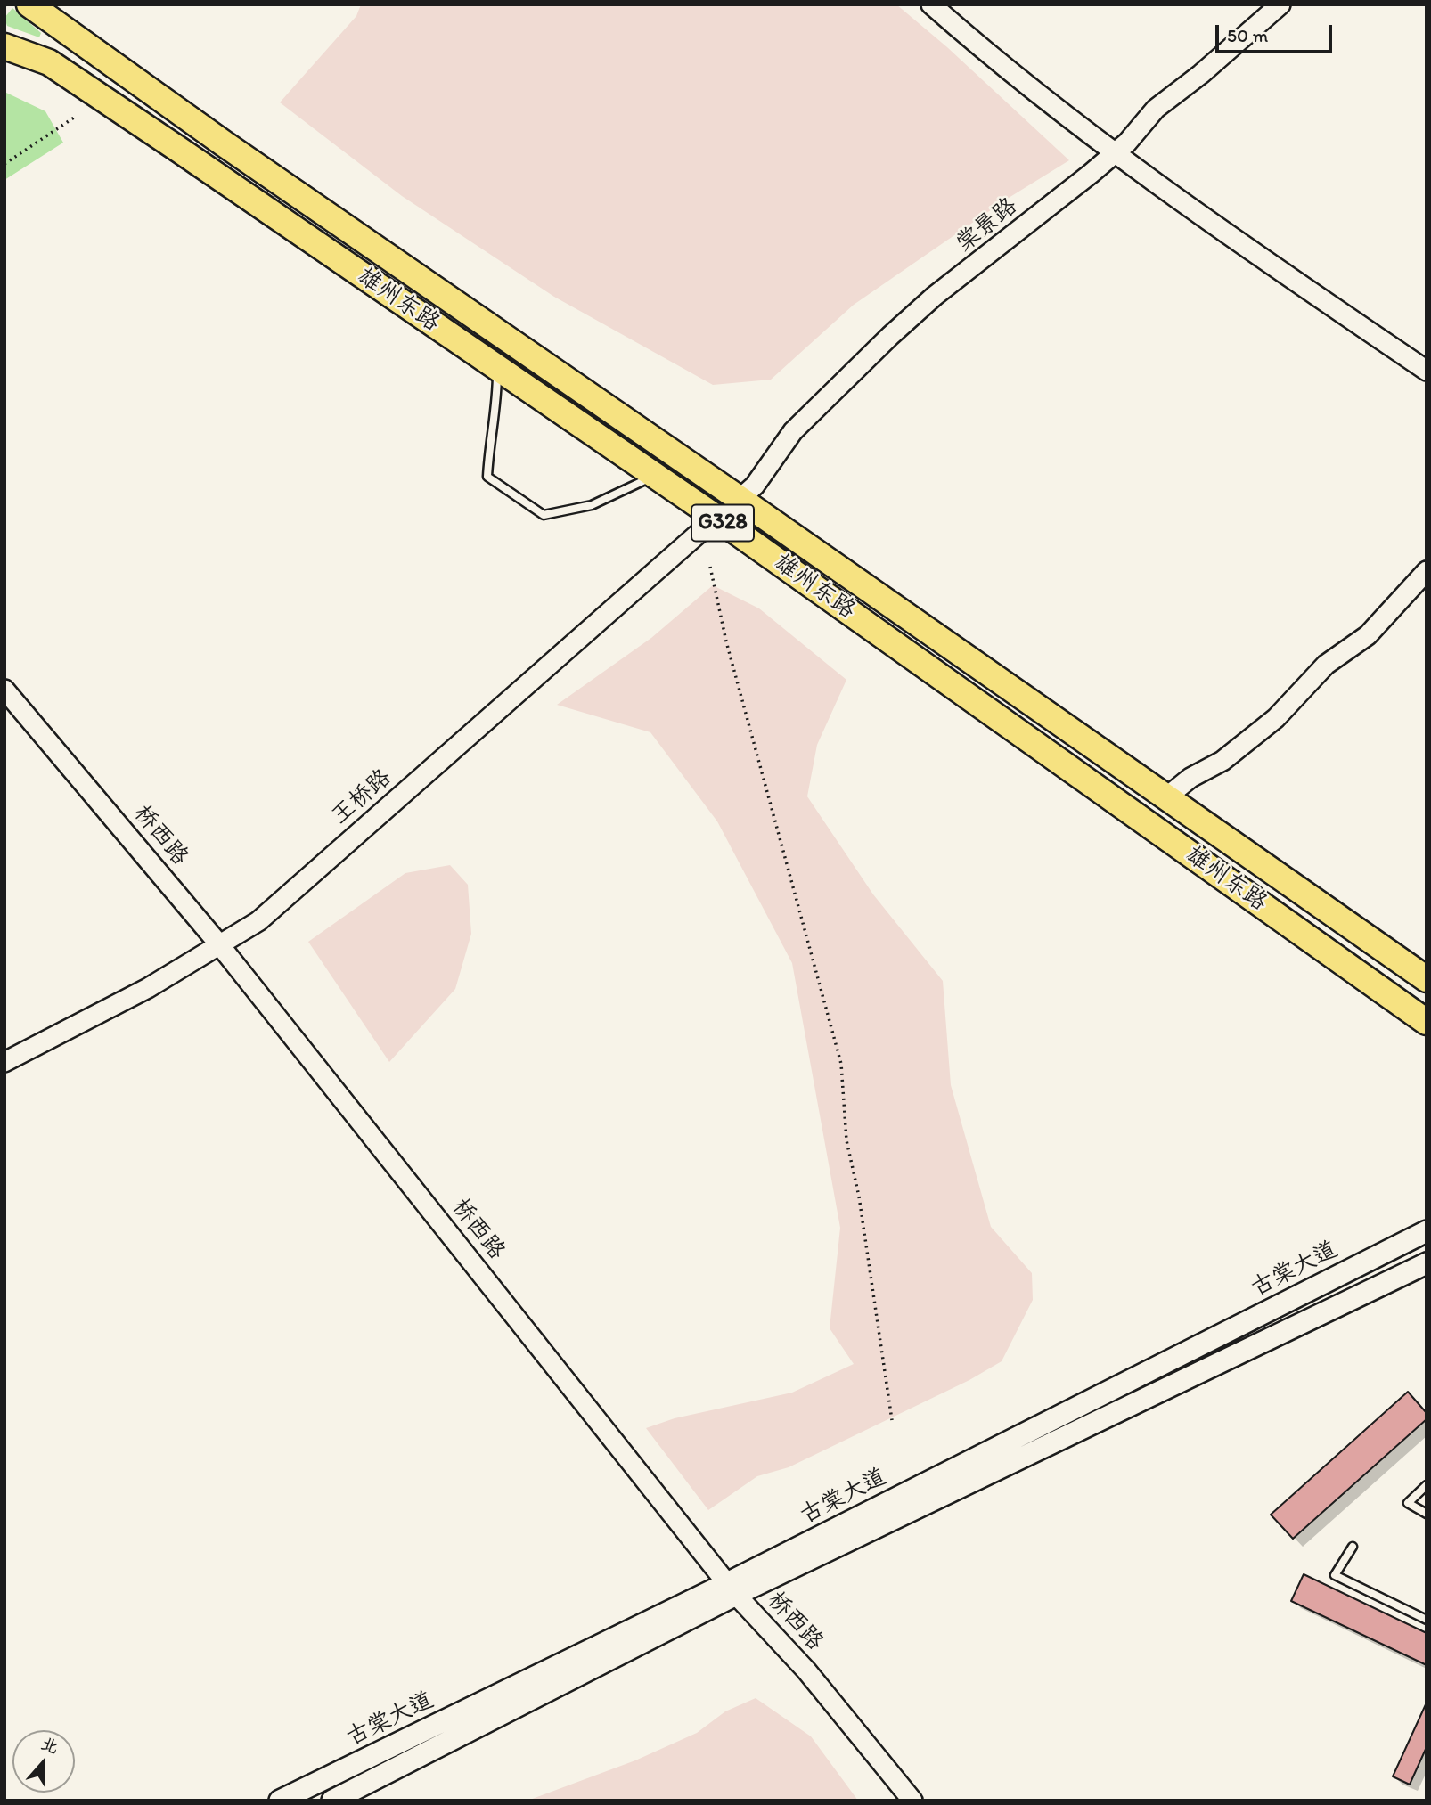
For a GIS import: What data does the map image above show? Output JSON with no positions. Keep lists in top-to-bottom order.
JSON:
{
  "streets": {
    "highway": ["雄州东路", "G328"],
    "main road": ["古棠大道"],
    "street": ["棠景路", "王桥路", "桥西路"]
  },
  "crossings": [
    ["棠景路", "雄州东路"],
    ["雄州东路", "王桥路"],
    ["王桥路", "桥西路"],
    ["桥西路", "古棠大道"]
  ],
  "scale_bar": "50 m",
  "north": "top"
}
